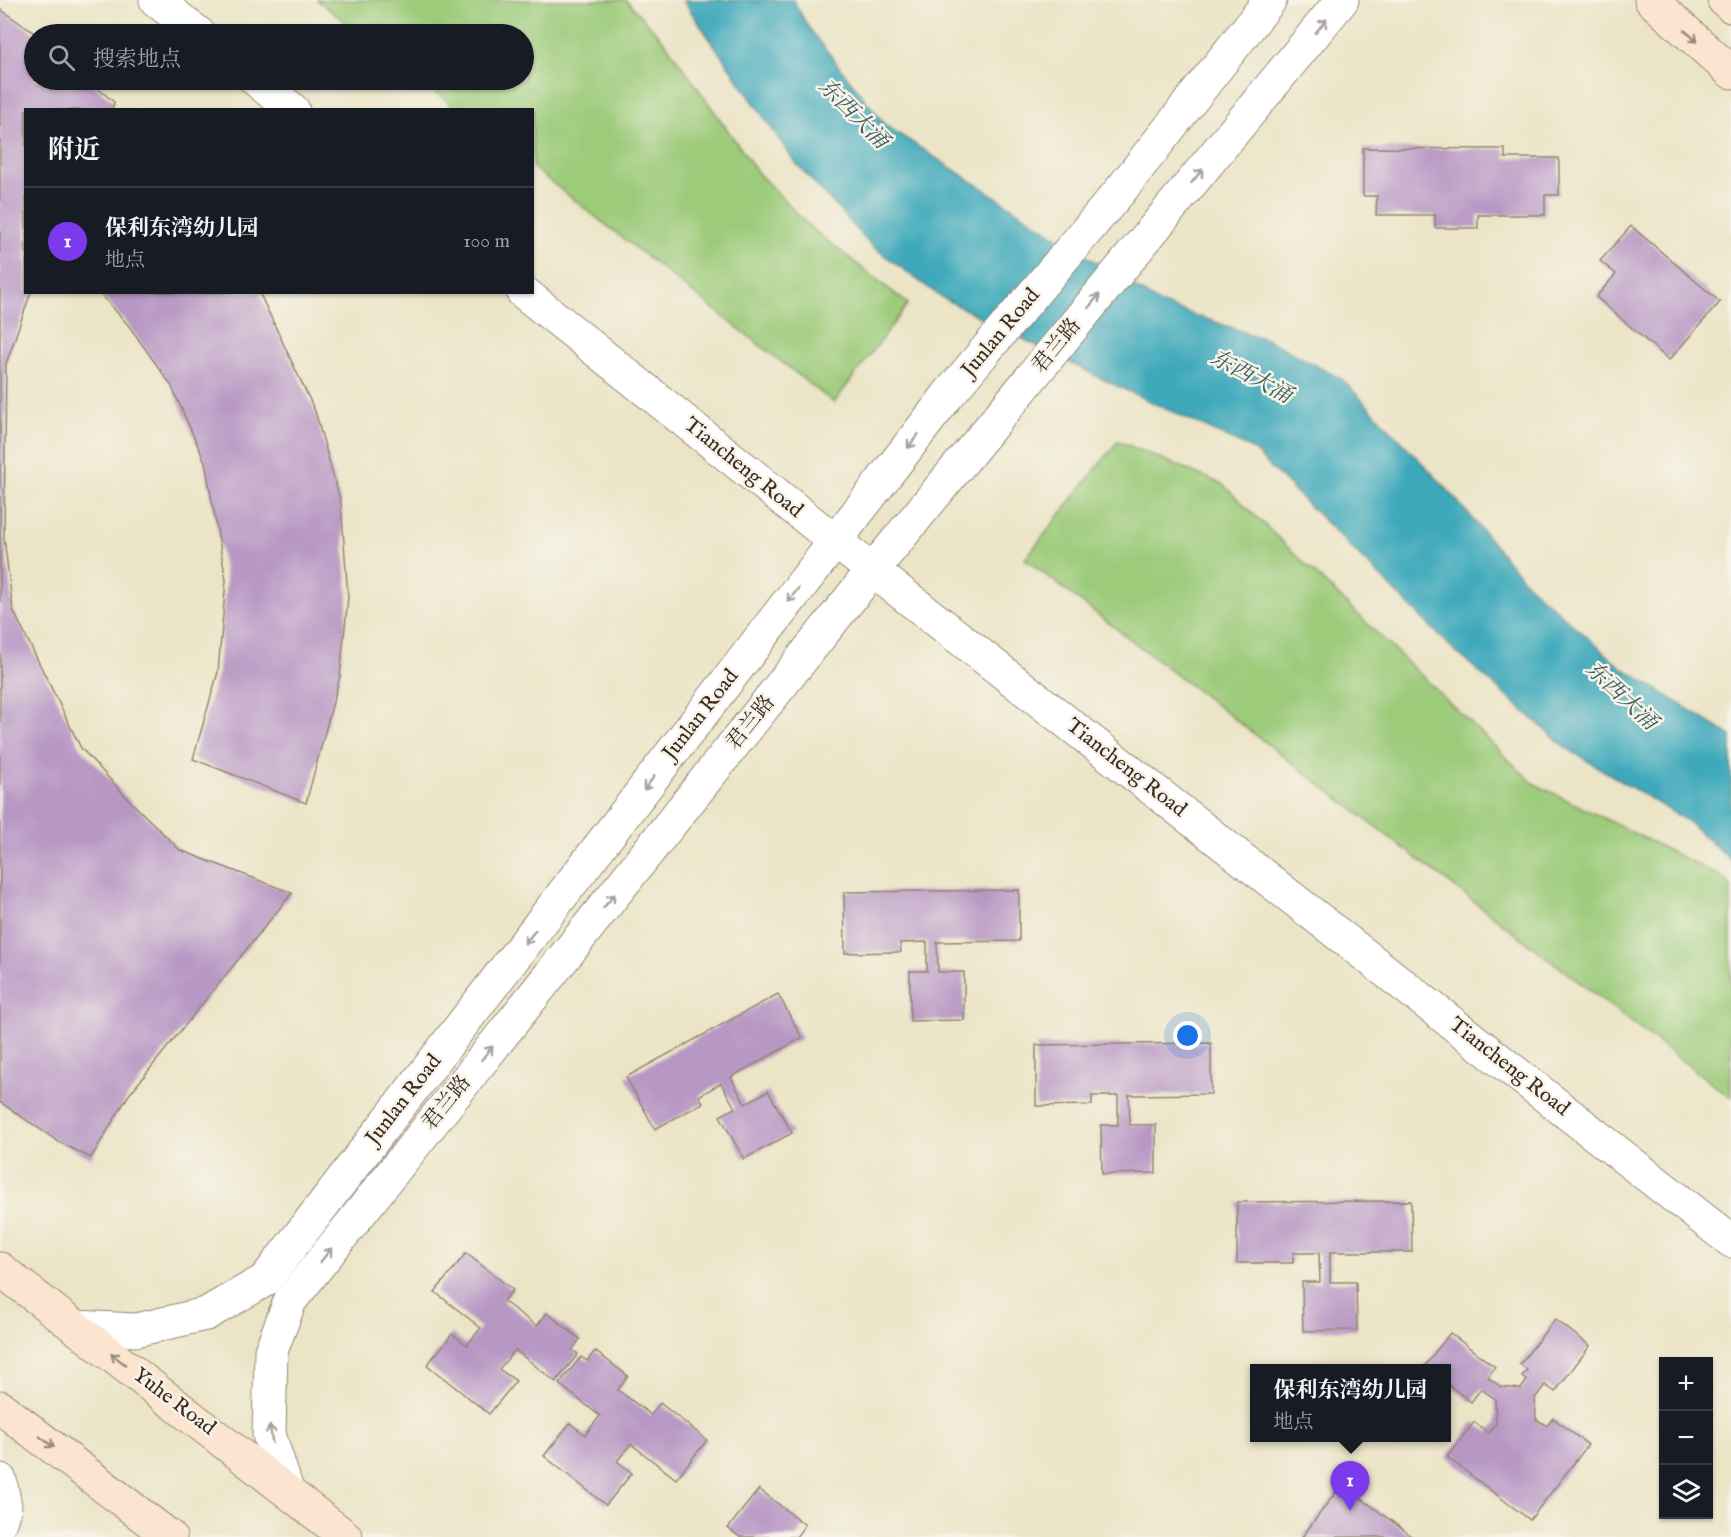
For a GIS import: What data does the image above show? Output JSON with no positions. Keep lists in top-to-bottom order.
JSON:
{
  "streets": {
    "main road": ["Yuhe Road"],
    "street": ["Junlan Road", "君兰路", "Tiancheng Road"]
  },
  "crossings": [
    ["Junlan Road", "Tiancheng Road"],
    ["Junlan Road", "Yuhe Road"],
    ["君兰路", "Tiancheng Road"],
    ["君兰路", "Yuhe Road"]
  ],
  "one_way": ["Junlan Road", "君兰路"],
  "water": ["东西大涌"],
  "page": {
    "search": "搜索地点",
    "heading": "附近",
    "list": [
      {
        "mark": "1",
        "name": "保利东湾幼儿园",
        "note": "地点",
        "value": "100 m"
      }
    ],
    "map_buttons": ["+", "−"],
    "popup": ["保利东湾幼儿园", "地点"],
    "pins": "1"
  }
}
